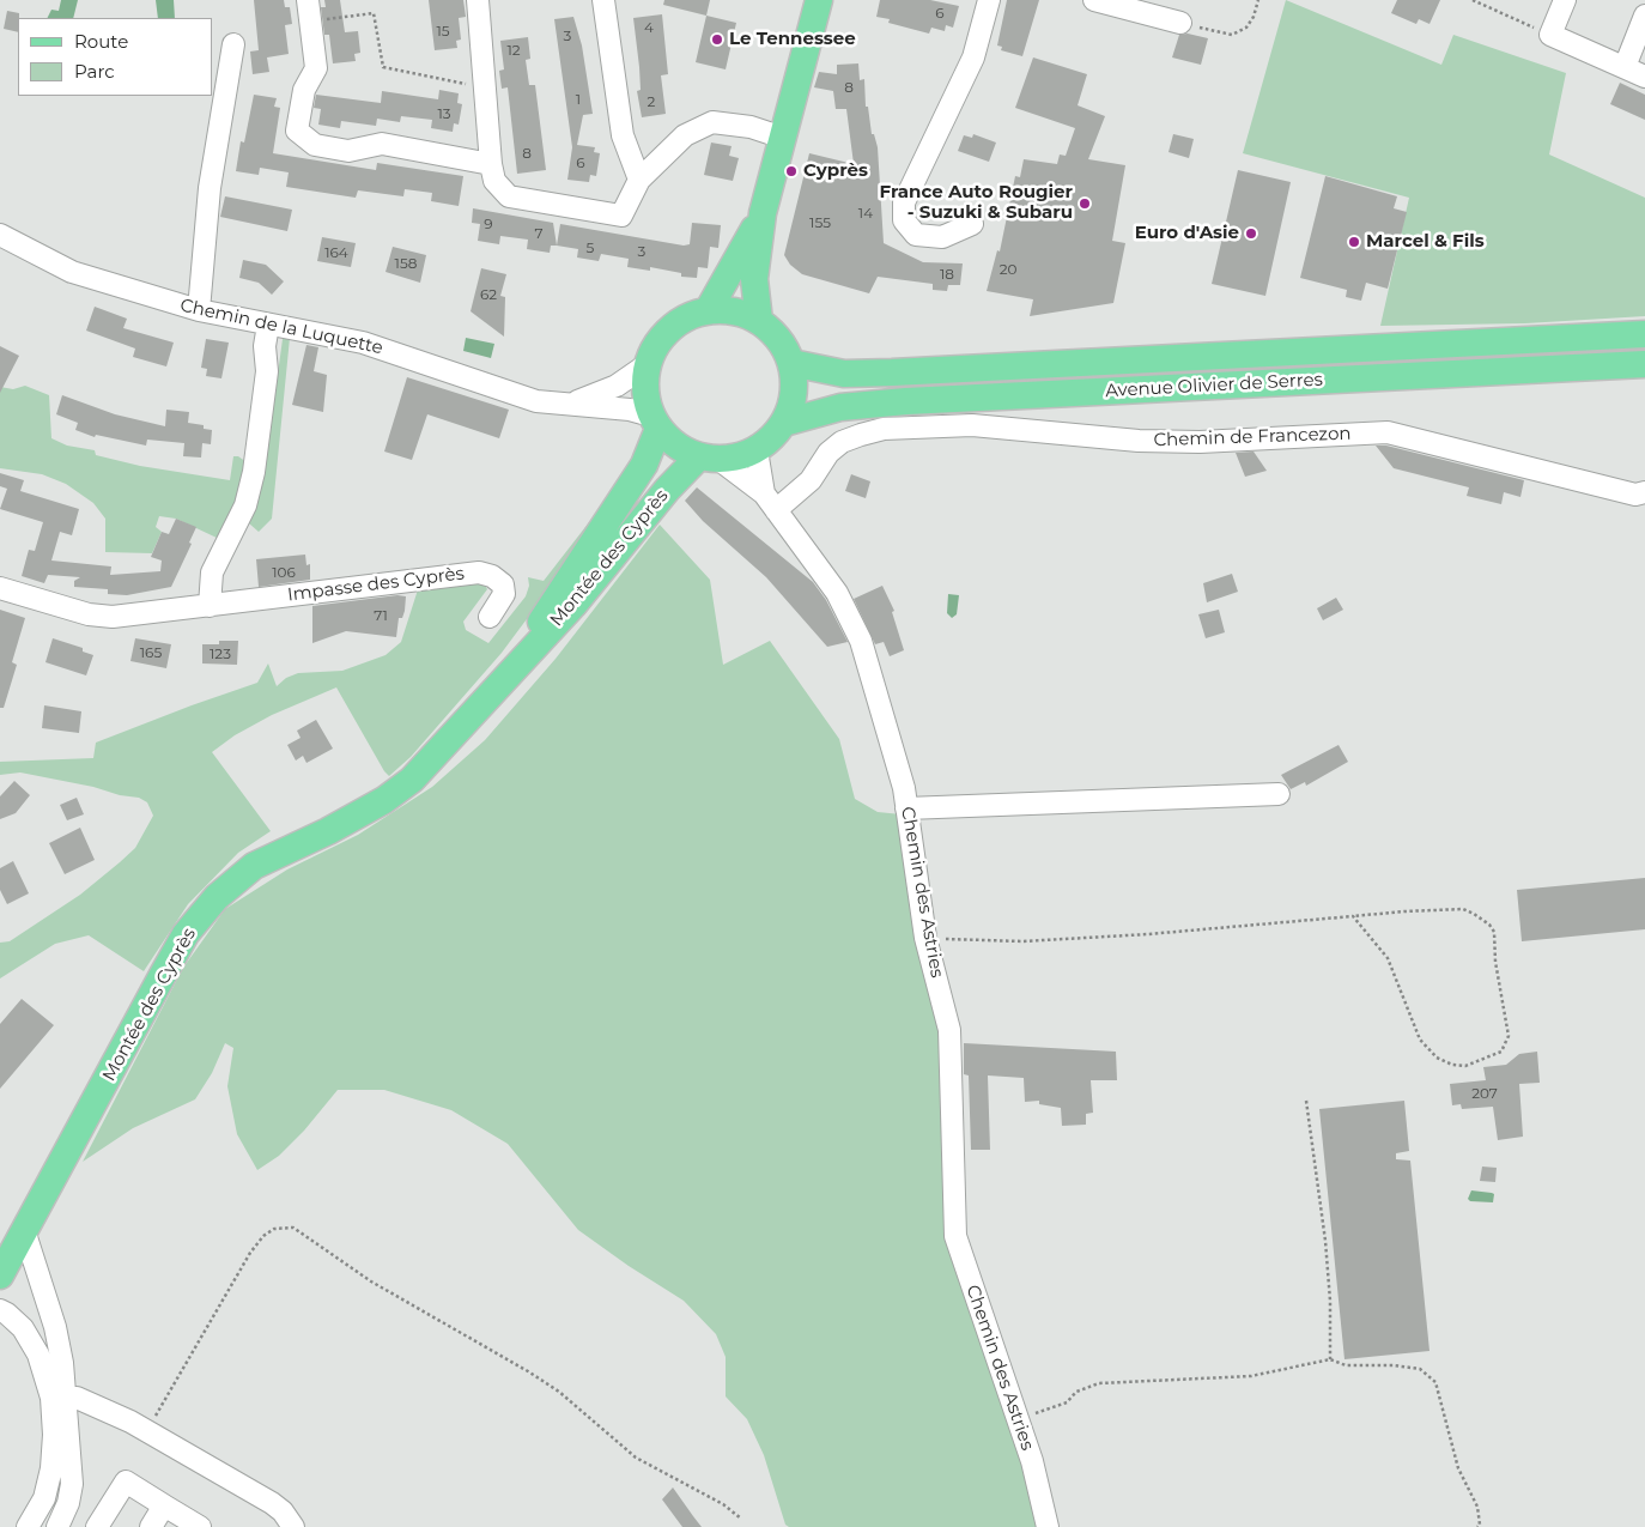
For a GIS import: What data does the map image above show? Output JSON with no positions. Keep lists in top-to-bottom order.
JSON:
{
  "streets": {
    "main road": ["Avenue Olivier de Serres", "Montée des Cyprès"],
    "street": [
      "Chemin de la Luquette",
      "Chemin de Francezon",
      "Impasse des Cyprès",
      "Chemin des Astries"
    ]
  },
  "crossings": [
    ["Chemin de la Luquette", "Avenue Olivier de Serres"],
    ["Chemin de la Luquette", "Montée des Cyprès"],
    ["Chemin de la Luquette", "Chemin des Astries"],
    ["Avenue Olivier de Serres", "Montée des Cyprès"],
    ["Avenue Olivier de Serres", "Chemin des Astries"],
    ["Chemin de Francezon", "Chemin des Astries"],
    ["Montée des Cyprès", "Chemin des Astries"]
  ],
  "places": [
    "Le Tennessee",
    "Cyprès",
    "France Auto Rougier - Suzuki & Subaru",
    "Euro d'Asie",
    "Marcel & Fils"
  ],
  "house_numbers": [
    "6",
    "4",
    "15",
    "3",
    "12",
    "8",
    "1",
    "2",
    "13",
    "8",
    "6",
    "14",
    "155",
    "9",
    "7",
    "5",
    "3",
    "164",
    "158",
    "20",
    "18",
    "62",
    "106",
    "71",
    "165",
    "123",
    "207"
  ],
  "legend": ["Route", "Parc"]
}
